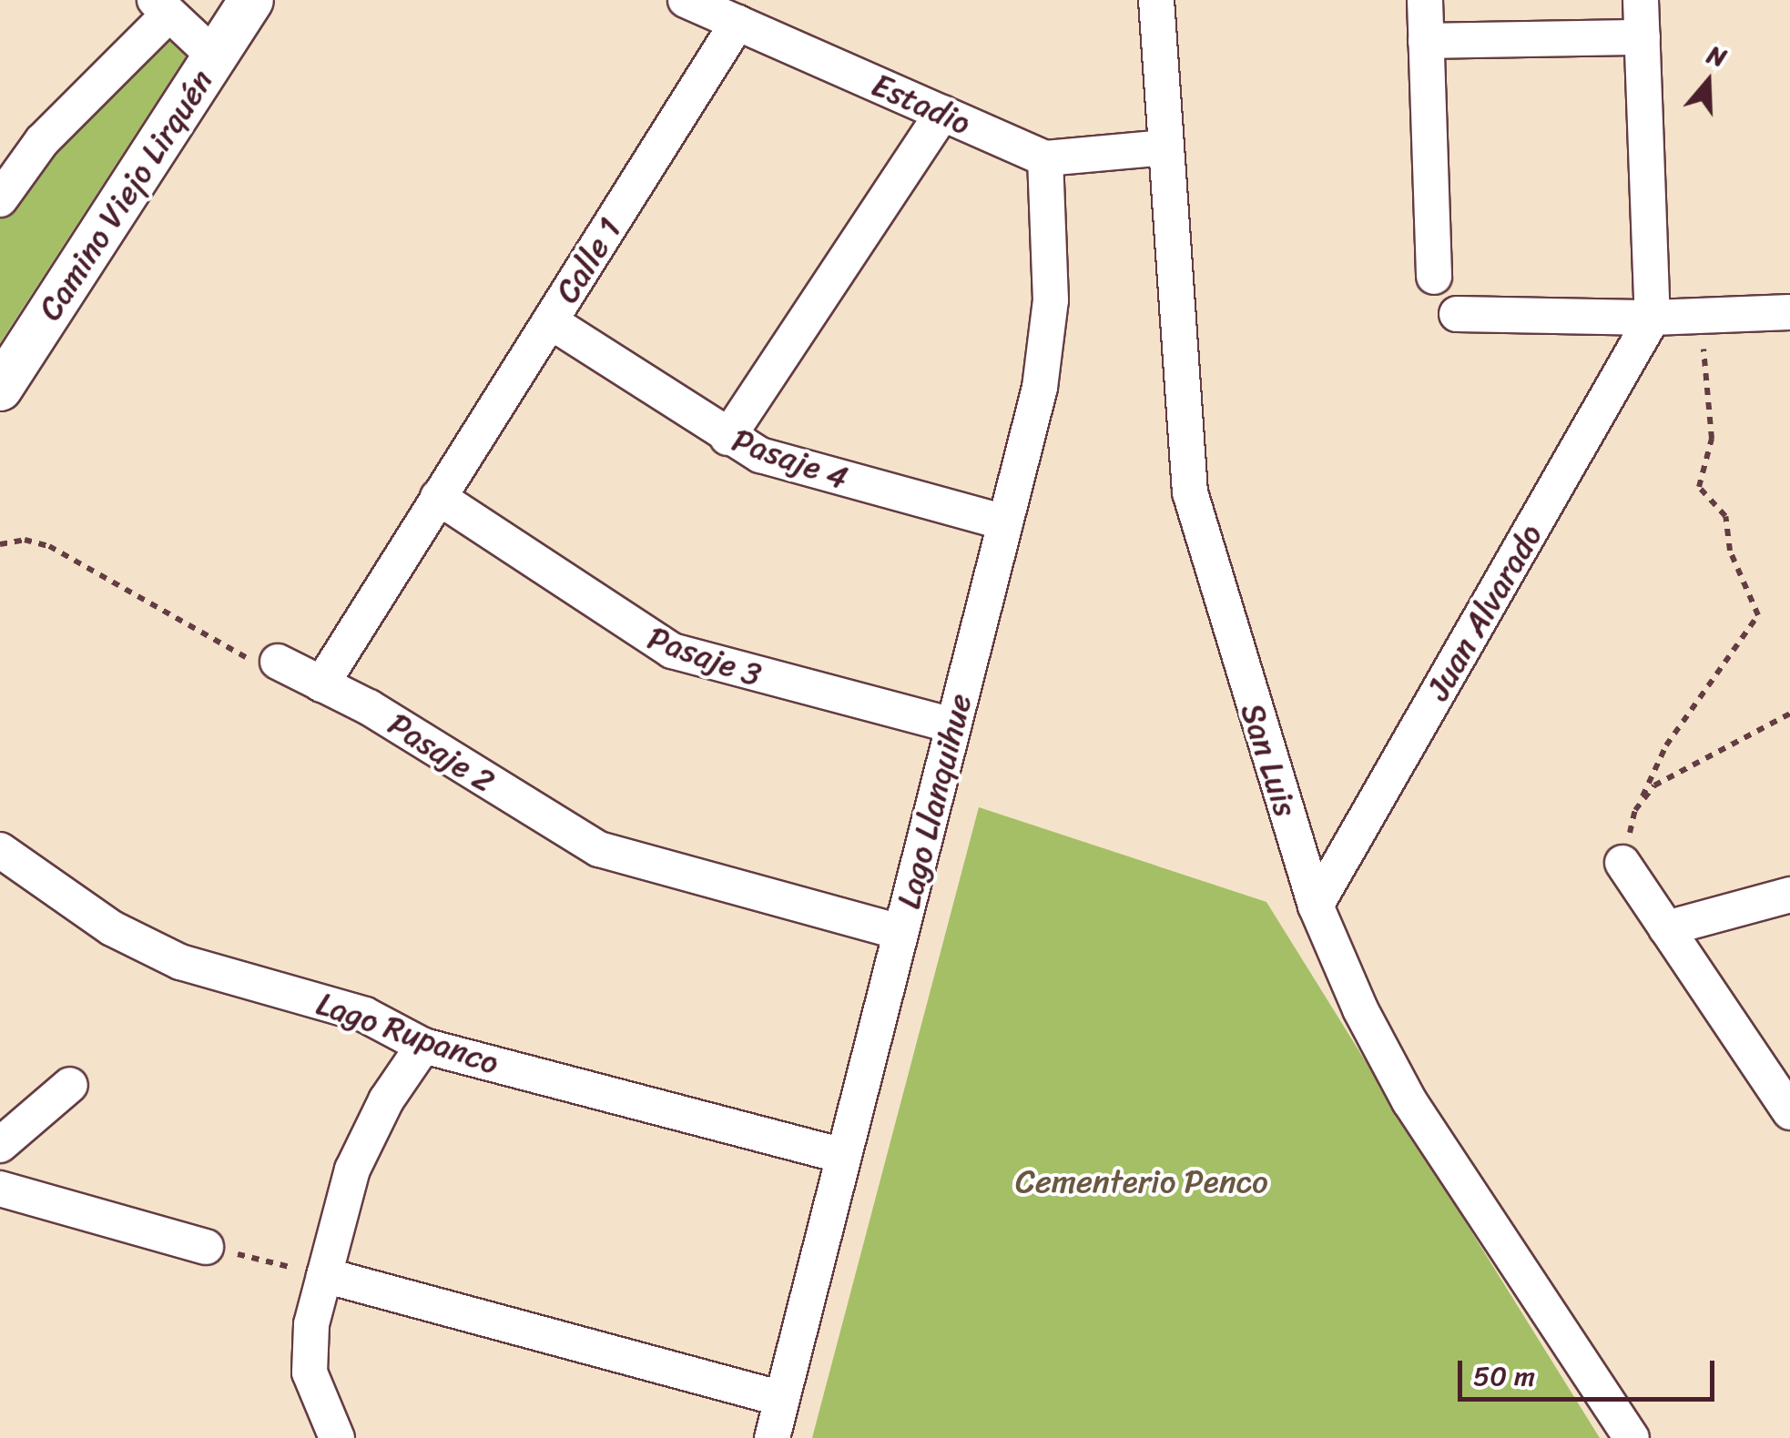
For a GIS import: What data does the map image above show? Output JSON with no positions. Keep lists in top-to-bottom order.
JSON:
{
  "streets": {
    "street": [
      "Estadio",
      "Camino Viejo Lirquén",
      "Calle 1",
      "Pasaje 4",
      "Juan Alvarado",
      "Pasaje 3",
      "Pasaje 2",
      "San Luis",
      "Lago Llanquihue",
      "Lago Rupanco"
    ]
  },
  "crossings": [
    ["Estadio", "Calle 1"],
    ["Estadio", "San Luis"],
    ["Estadio", "Lago Llanquihue"],
    ["Calle 1", "Pasaje 4"],
    ["Calle 1", "Pasaje 3"],
    ["Calle 1", "Pasaje 2"],
    ["Pasaje 4", "Lago Llanquihue"],
    ["Juan Alvarado", "San Luis"],
    ["Pasaje 3", "Lago Llanquihue"],
    ["Pasaje 2", "Lago Llanquihue"],
    ["Lago Llanquihue", "Lago Rupanco"]
  ],
  "parks": ["Cementerio Penco"],
  "scale_bar": "50 m",
  "north": "top"
}
